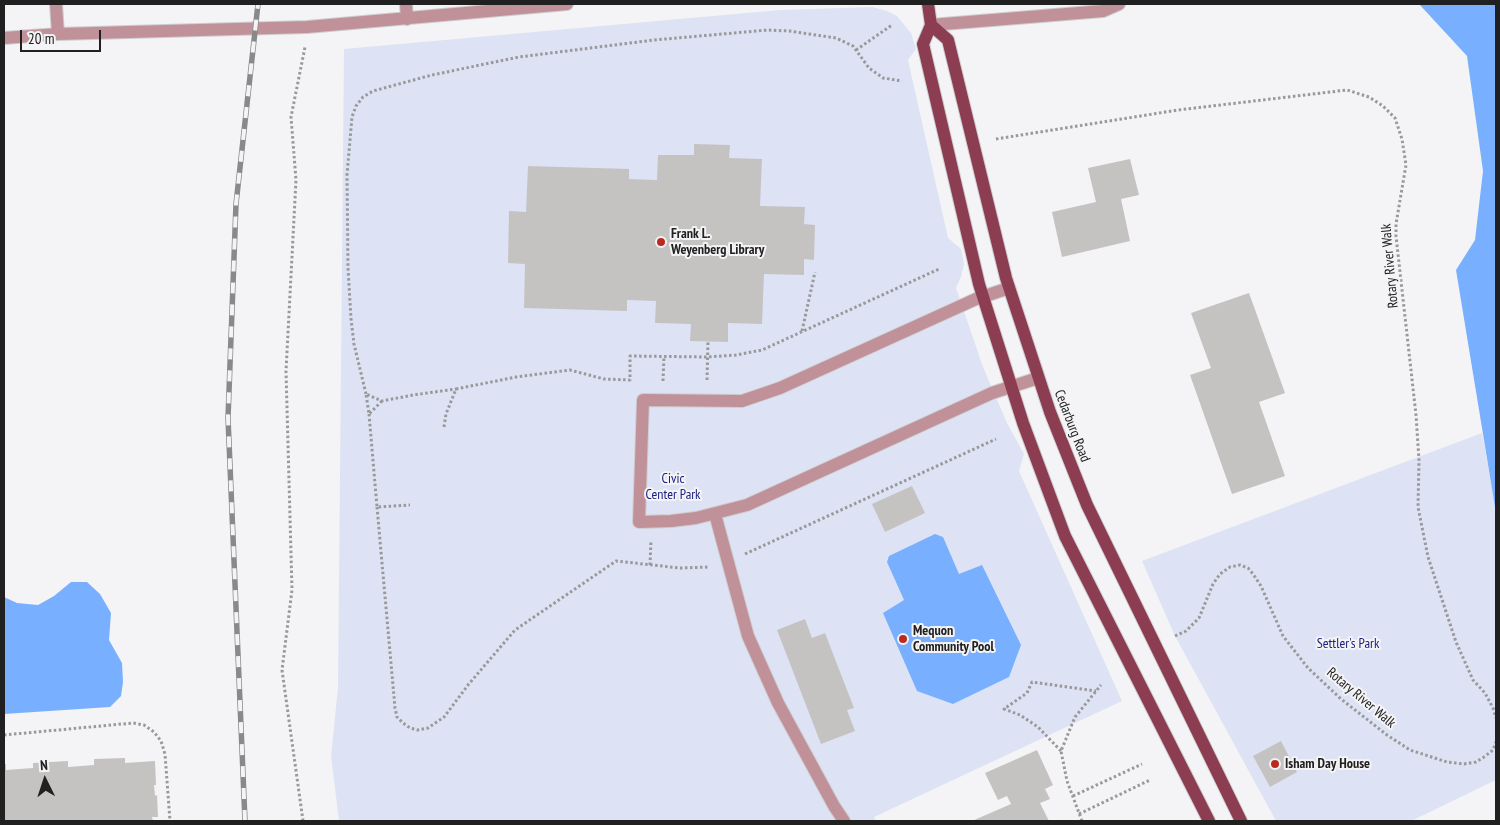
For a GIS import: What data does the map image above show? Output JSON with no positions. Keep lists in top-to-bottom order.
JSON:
{
  "streets": {
    "main road": ["Cedarburg Road"],
    "path": ["Rotary River Walk"]
  },
  "parks": ["Civic Center Park", "Settler's Park"],
  "places": ["Frank L. Weyenberg Library", "Mequon Community Pool", "Isham Day House"],
  "scale_bar": "20 m",
  "north": "top"
}
